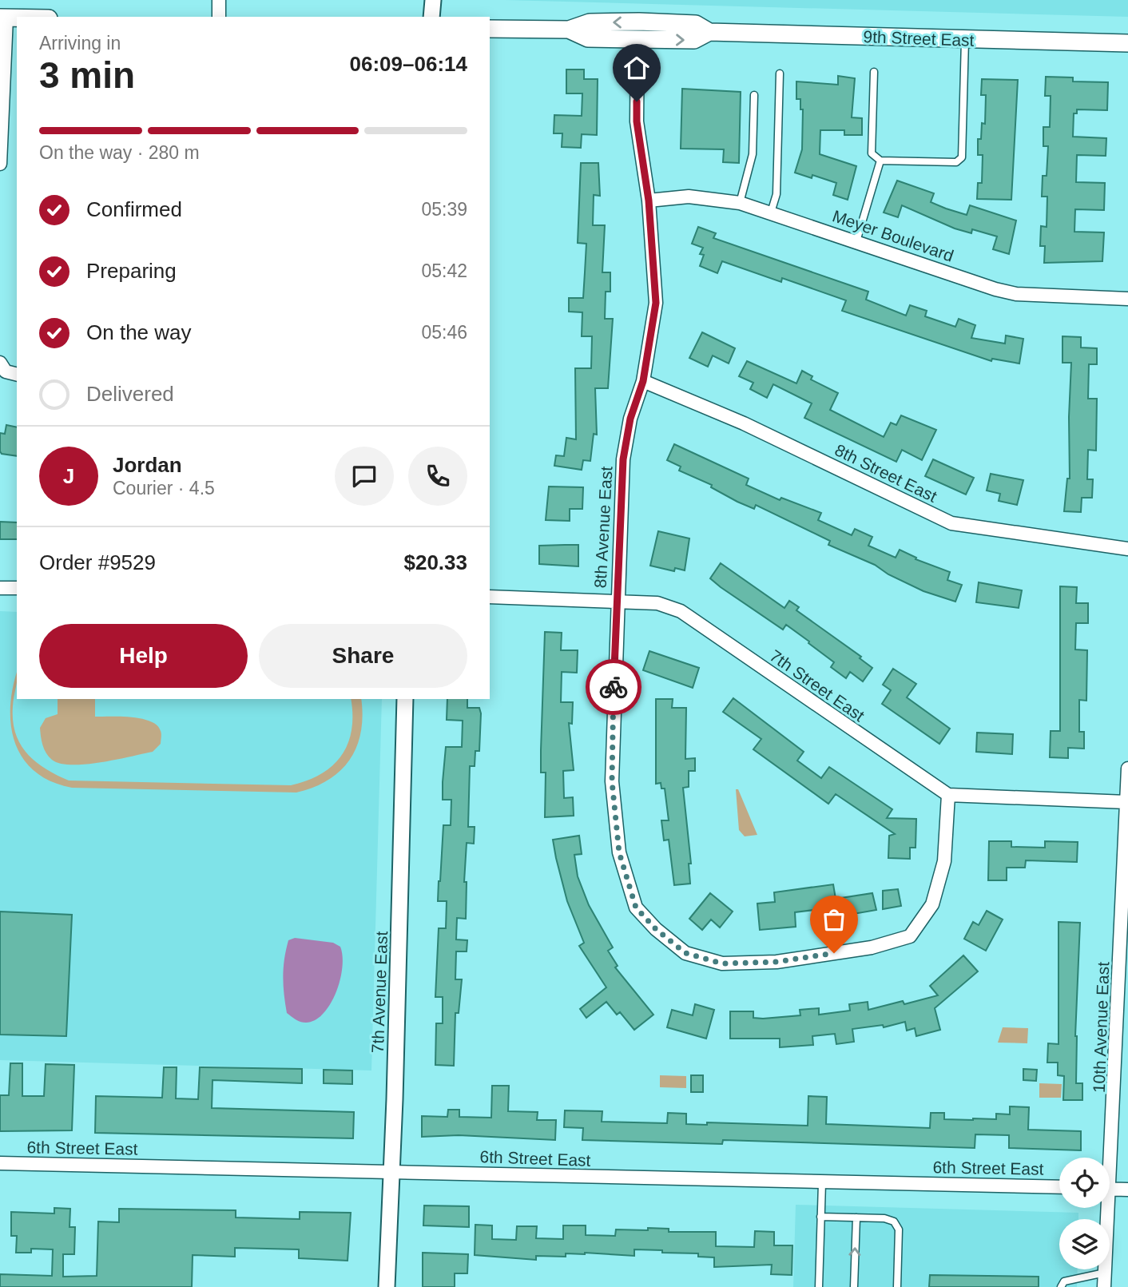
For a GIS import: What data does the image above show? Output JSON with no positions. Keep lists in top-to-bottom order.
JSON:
{
  "streets": {
    "main road": ["9th Street East"],
    "street": [
      "Meyer Boulevard",
      "8th Street East",
      "8th Avenue East",
      "7th Street East",
      "7th Avenue East",
      "10th Avenue East",
      "6th Street East"
    ]
  },
  "crossings": [
    ["9th Street East", "8th Avenue East"],
    ["Meyer Boulevard", "8th Avenue East"],
    ["8th Street East", "8th Avenue East"],
    ["8th Avenue East", "7th Street East"],
    ["7th Avenue East", "6th Street East"]
  ],
  "page": {
    "heading": ["3 min", "Arriving in", "06:09–06:14"],
    "panel": [
      "Jordan",
      "Courier · 4.5",
      "Order #9529",
      "$20.33"
    ],
    "bar": "On the way · 280 m",
    "list": [
      ["Confirmed", "05:39"],
      ["Preparing", "05:42"],
      ["On the way", "05:46"],
      "Delivered"
    ],
    "round": "J",
    "buttons": ["Help", "Share"]
  }
}
